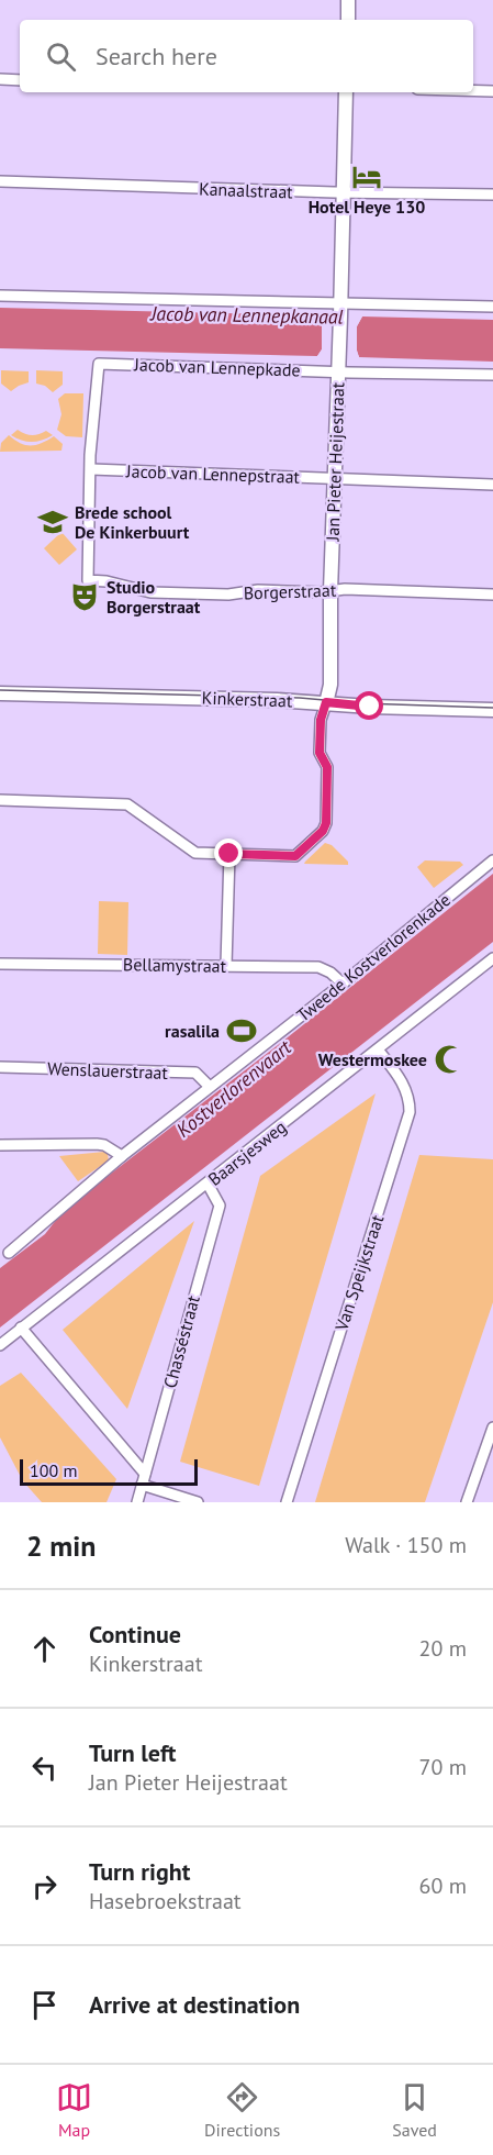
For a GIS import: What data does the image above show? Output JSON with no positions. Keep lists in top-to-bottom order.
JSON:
{
  "streets": {
    "street": [
      "Kanaalstraat",
      "Jacob van Lennepkade",
      "Jan Pieter Heijestraat",
      "Jacob van Lennepstraat",
      "Borgerstraat",
      "Kinkerstraat",
      "Tweede Kostverlorenkade",
      "Bellamystraat",
      "Wenslauerstraat",
      "Baarsjesweg",
      "Van Speijkstraat",
      "Chasséstraat"
    ]
  },
  "crossings": [
    ["Kanaalstraat", "Jan Pieter Heijestraat"],
    ["Jacob van Lennepkade", "Jan Pieter Heijestraat"],
    ["Jacob van Lennepkade", "Jacob van Lennepstraat"],
    ["Jacob van Lennepkade", "Borgerstraat"],
    ["Jan Pieter Heijestraat", "Jacob van Lennepstraat"],
    ["Jan Pieter Heijestraat", "Borgerstraat"],
    ["Jan Pieter Heijestraat", "Kinkerstraat"],
    ["Jacob van Lennepstraat", "Borgerstraat"],
    ["Tweede Kostverlorenkade", "Bellamystraat"],
    ["Tweede Kostverlorenkade", "Wenslauerstraat"],
    ["Baarsjesweg", "Van Speijkstraat"],
    ["Baarsjesweg", "Chasséstraat"]
  ],
  "water": ["Jacob van Lennepkanaal", "Kostverlorenvaart"],
  "places": {
    "hotel": ["Hotel Heye 130"],
    "school or university": ["Brede school De Kinkerbuurt"],
    "theatre": ["Studio Borgerstraat"],
    "sports": ["rasalila"],
    "mosque": ["Westermoskee"]
  },
  "scale_bar": "100 m",
  "page": {
    "search": "Search here",
    "scale": "100 m",
    "heading": ["2 min", "Walk · 150 m"],
    "list": [
      ["Continue", "Kinkerstraat", "20 m"],
      ["Turn left", "Jan Pieter Heijestraat", "70 m"],
      ["Turn right", "Hasebroekstraat", "60 m"],
      "Arrive at destination"
    ],
    "nav": ["Map", "Directions", "Saved"]
  }
}
